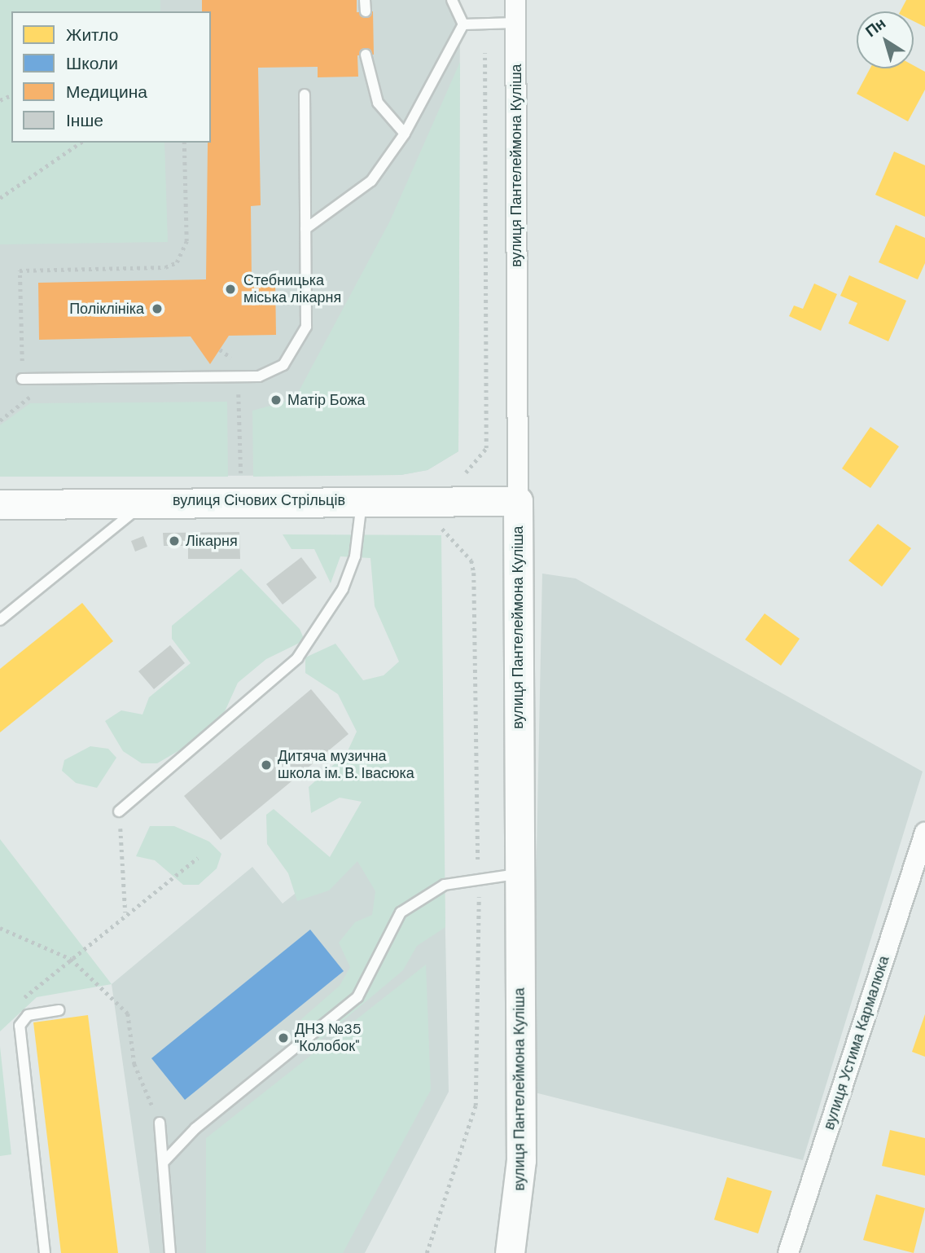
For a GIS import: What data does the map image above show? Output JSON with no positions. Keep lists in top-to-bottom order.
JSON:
{
  "streets": {
    "street": ["вулиця Пантелеймона Куліша", "вулиця Січових Стрільців", "вулиця Устима Кармалюка"]
  },
  "crossings": [
    ["вулиця Пантелеймона Куліша", "вулиця Січових Стрільців"]
  ],
  "places": [
    "Стебницька міська лікарня",
    "Поліклініка",
    "Матір Божа",
    "Лікарня",
    "Дитяча музична школа ім. В. Івасюка",
    "ДНЗ №35 \"Колобок\""
  ],
  "legend": [
    "Житло",
    "Школи",
    "Медицина",
    "Інше"
  ],
  "north": "top left"
}
